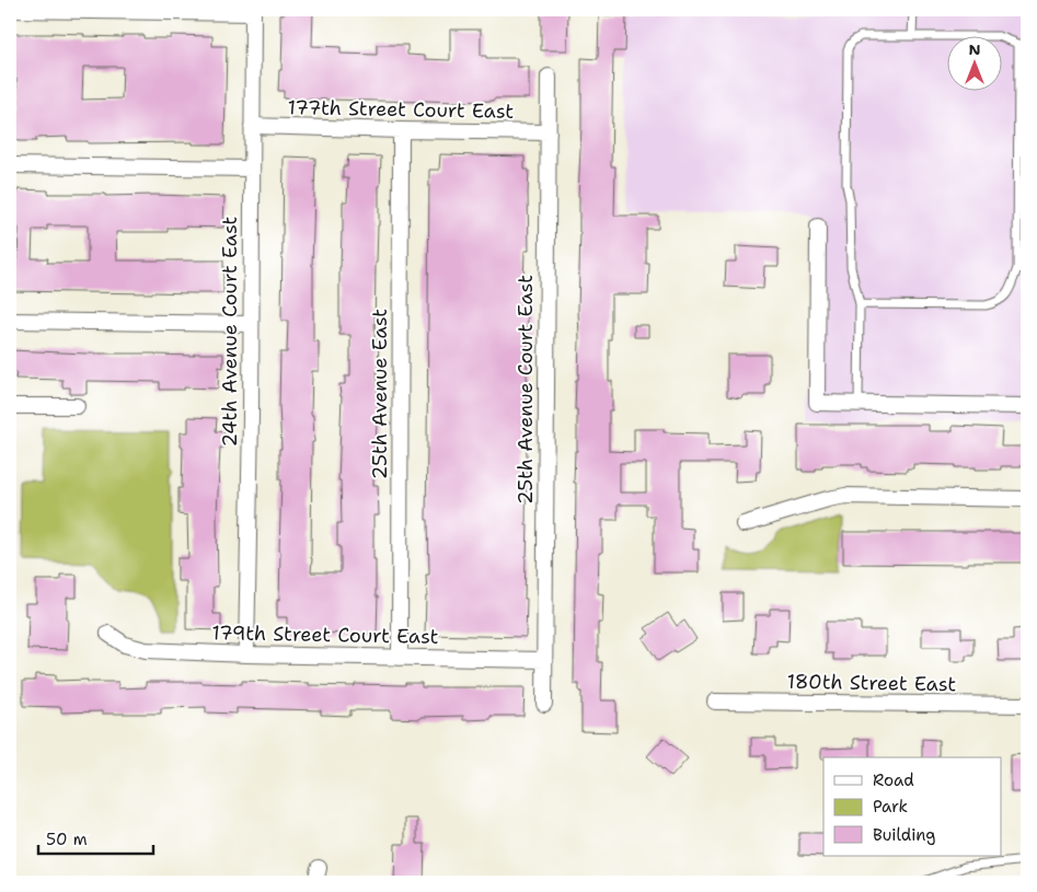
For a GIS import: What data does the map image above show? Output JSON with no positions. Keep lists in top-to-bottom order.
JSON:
{
  "streets": {
    "street": [
      "177th Street Court East",
      "24th Avenue Court East",
      "25th Avenue Court East",
      "25th Avenue East",
      "179th Street Court East",
      "180th Street East"
    ]
  },
  "crossings": [
    ["177th Street Court East", "24th Avenue Court East"],
    ["177th Street Court East", "25th Avenue Court East"],
    ["177th Street Court East", "25th Avenue East"],
    ["24th Avenue Court East", "179th Street Court East"],
    ["25th Avenue Court East", "179th Street Court East"],
    ["25th Avenue East", "179th Street Court East"]
  ],
  "legend": ["Road", "Park", "Building"],
  "scale_bar": "50 m",
  "north": "top"
}
